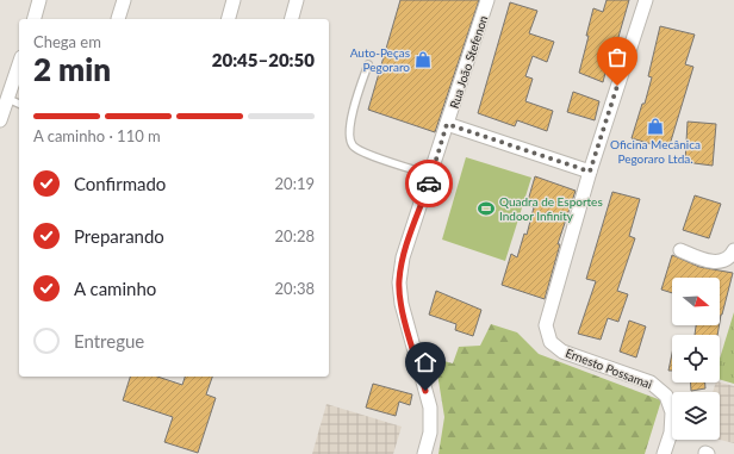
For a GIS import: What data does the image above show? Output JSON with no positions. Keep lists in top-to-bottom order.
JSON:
{
  "streets": {
    "street": ["Rua João Stefenon", "Ernesto Possamai"]
  },
  "places": {
    "shop": ["Auto-Peças Pegoraro", "Oficina Mecânica Pegoraro Ltda."],
    "sports": ["Quadra de Esportes Indoor Infinity"]
  },
  "north": "right",
  "page": {
    "heading": ["2 min", "Chega em", "20:45–20:50"],
    "bar": "A caminho · 110 m",
    "list": [
      ["Confirmado", "20:19"],
      ["Preparando", "20:28"],
      ["A caminho", "20:38"],
      "Entregue"
    ]
  }
}
